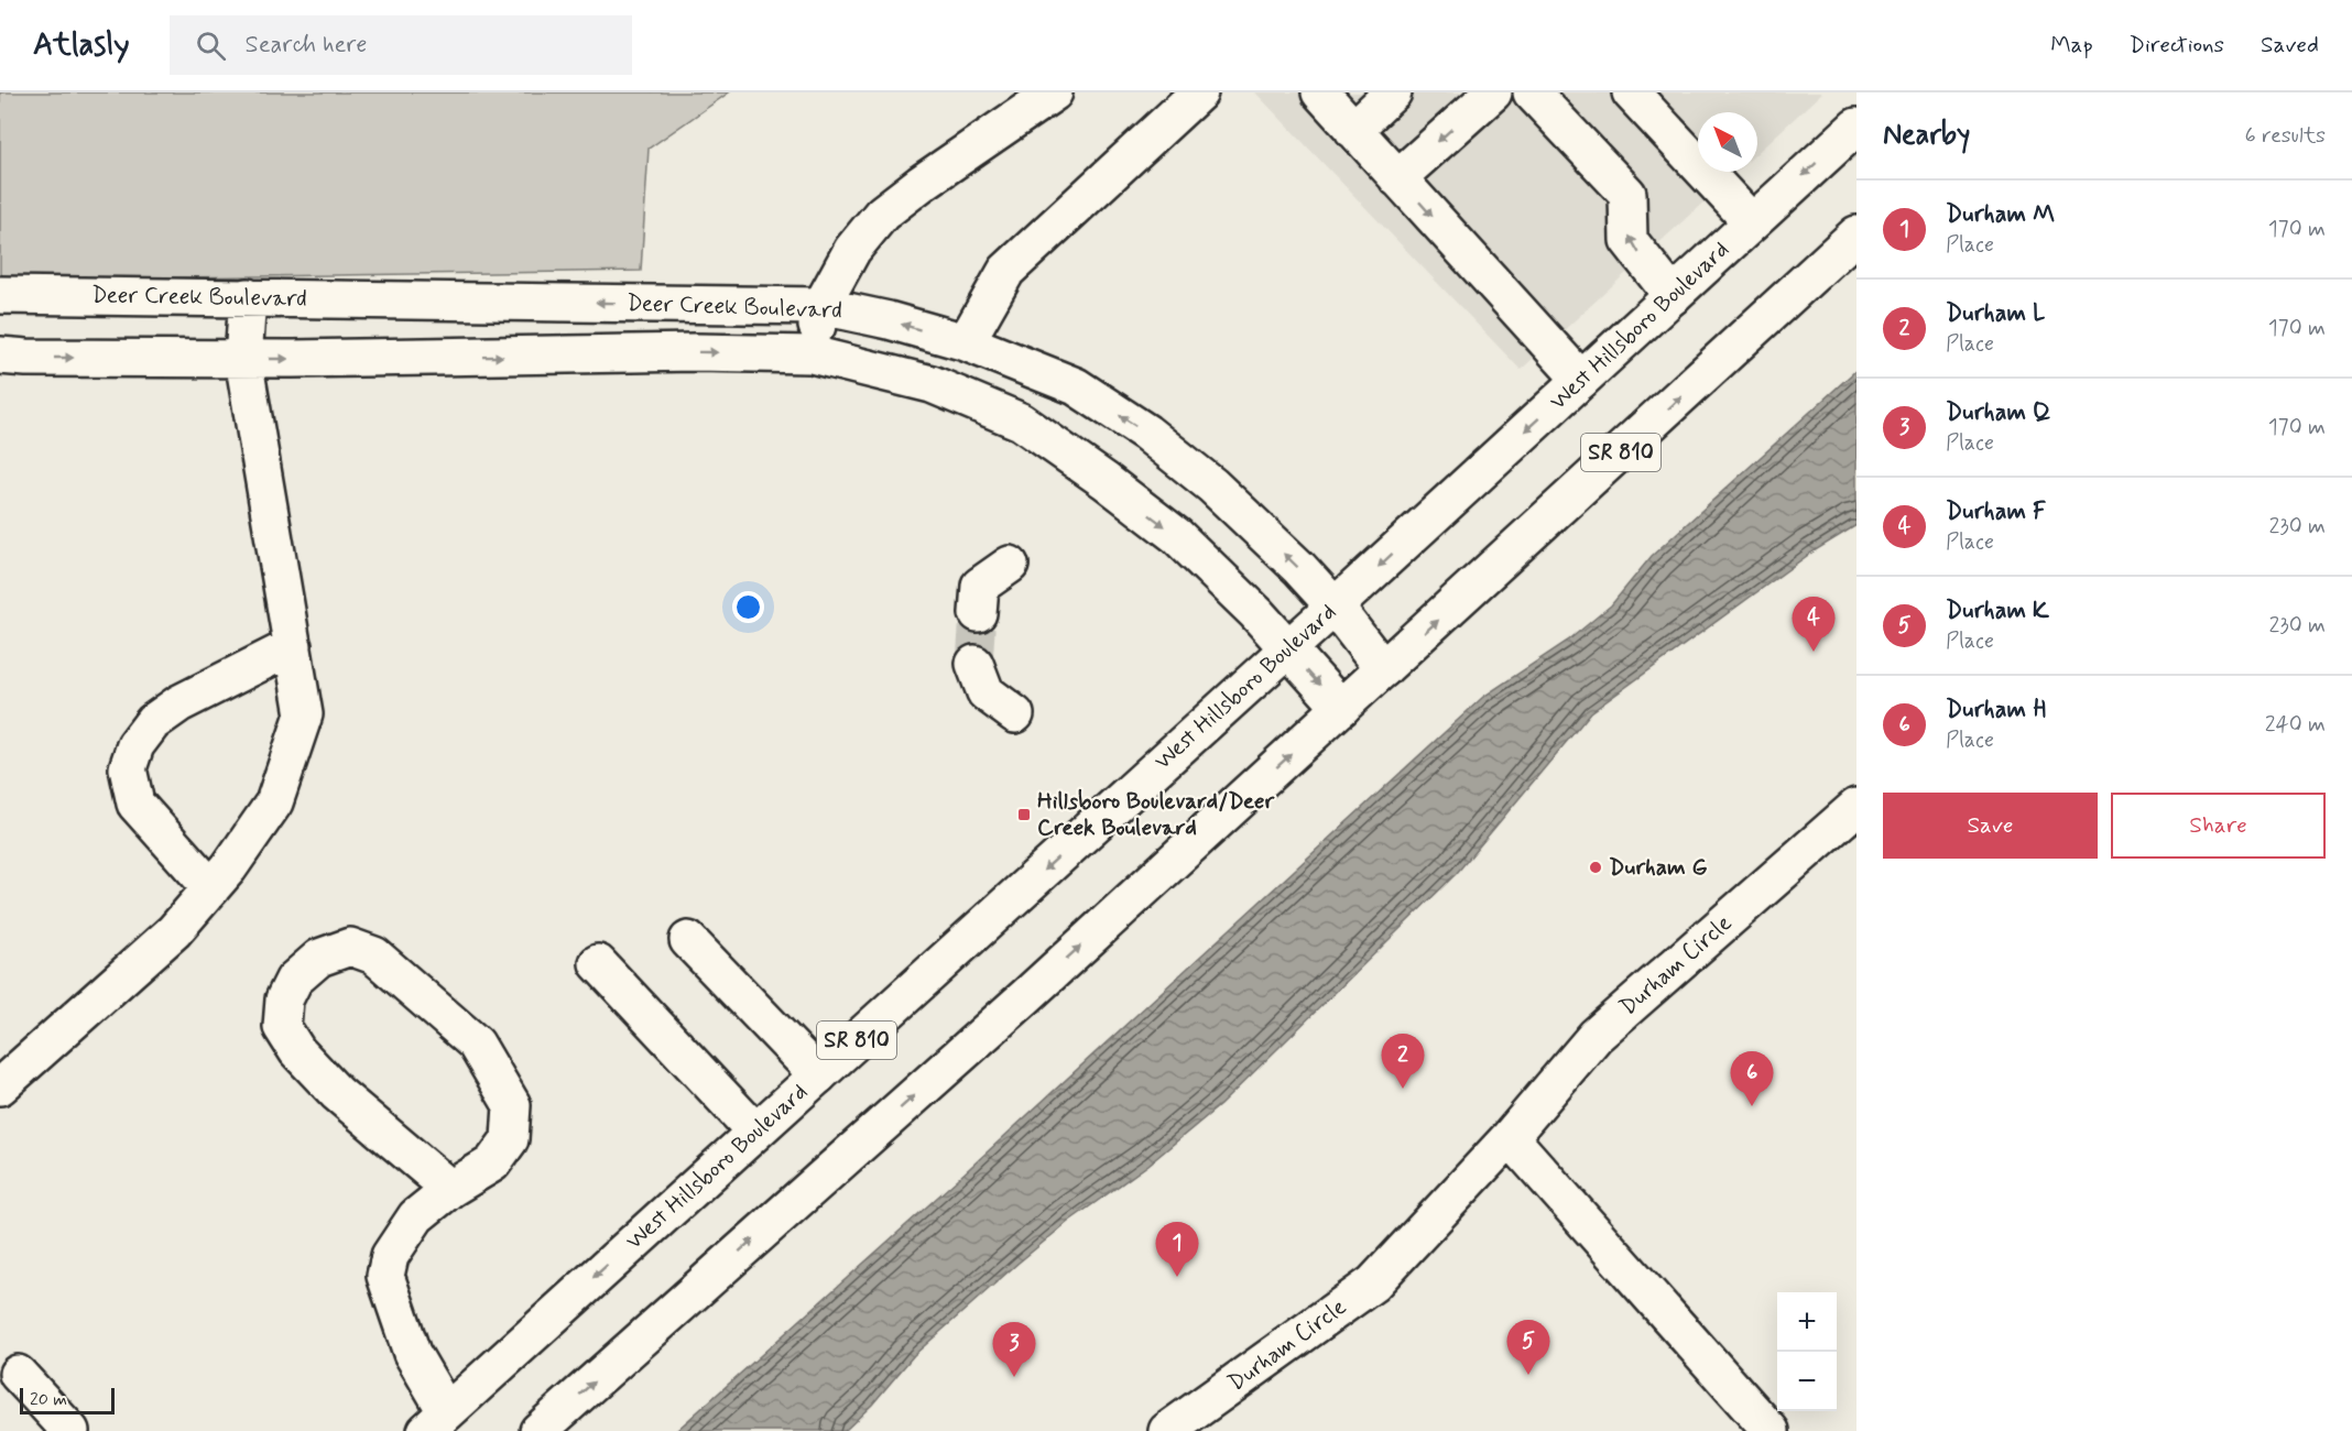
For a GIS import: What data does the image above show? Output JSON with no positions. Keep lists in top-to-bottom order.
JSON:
{
  "streets": {
    "street": [
      "Deer Creek Boulevard",
      "West Hillsboro Boulevard",
      "SR 810",
      "Durham Circle"
    ]
  },
  "crossings": [
    ["Deer Creek Boulevard", "West Hillsboro Boulevard"],
    ["Deer Creek Boulevard", "SR 810"]
  ],
  "places": {
    "transit": ["Hillsboro Boulevard/Deer Creek Boulevard"],
    "other": ["Durham G"]
  },
  "scale_bar": "20 m",
  "north": "top left",
  "page": {
    "header": "Atlasly",
    "search": "Search here",
    "nav": ["Map", "Directions", "Saved"],
    "heading": ["Nearby", "6 results"],
    "list": [
      {
        "mark": "1",
        "name": "Durham M",
        "note": "Place",
        "value": "170 m"
      },
      {
        "mark": "2",
        "name": "Durham L",
        "note": "Place",
        "value": "170 m"
      },
      {
        "mark": "3",
        "name": "Durham Q",
        "note": "Place",
        "value": "170 m"
      },
      {
        "mark": "4",
        "name": "Durham F",
        "note": "Place",
        "value": "230 m"
      },
      {
        "mark": "5",
        "name": "Durham K",
        "note": "Place",
        "value": "230 m"
      },
      {
        "mark": "6",
        "name": "Durham H",
        "note": "Place",
        "value": "240 m"
      }
    ],
    "pins": [
      "4",
      "2",
      "6",
      "1",
      "5",
      "3"
    ],
    "buttons": ["Save", "Share"],
    "map_buttons": ["+", "−"],
    "scale": "20 m"
  }
}
